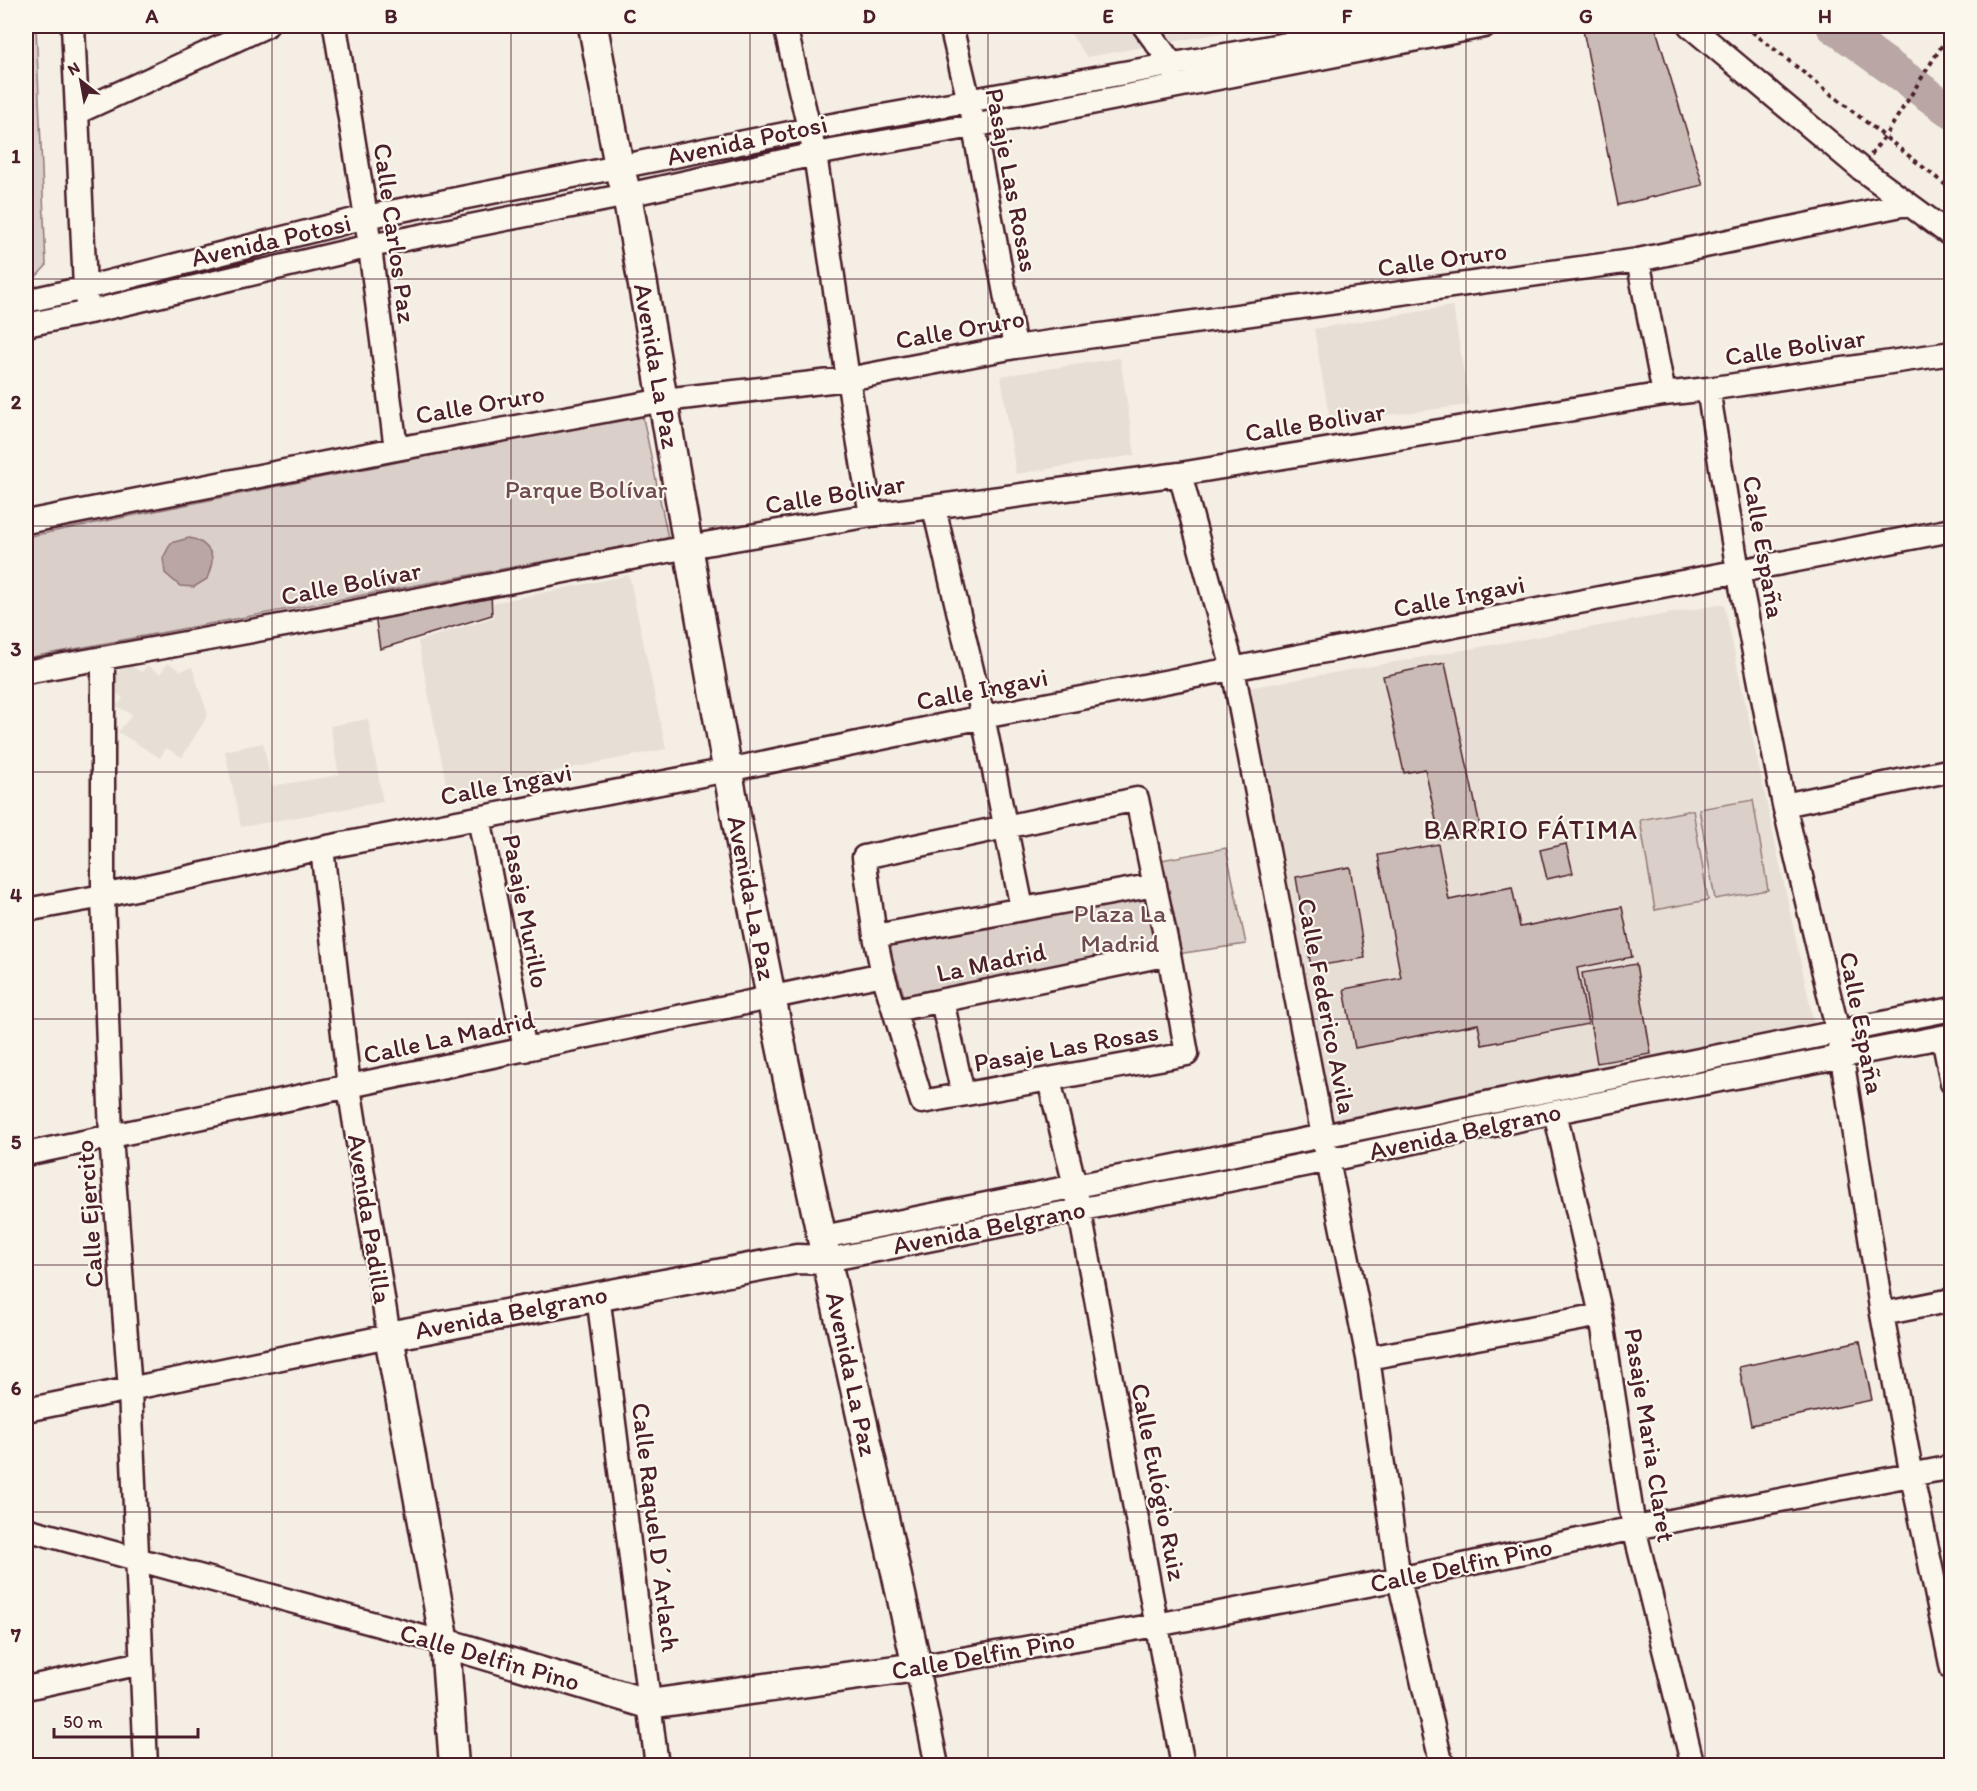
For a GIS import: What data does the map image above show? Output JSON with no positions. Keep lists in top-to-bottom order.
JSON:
{
  "streets": {
    "main road": [
      "Avenida La Paz",
      "Avenida Belgrano",
      "Avenida Padilla",
      "Calle Delfin Pino"
    ],
    "street": [
      "Avenida Potosi",
      "Pasaje Las Rosas",
      "Calle Carlos Paz",
      "Calle Oruro",
      "Calle Bolivar",
      "Calle España",
      "Calle Bolívar",
      "Calle Ingavi",
      "Pasaje Murillo",
      "La Madrid",
      "Calle Federico Avila",
      "Calle La Madrid",
      "Calle Ejercito",
      "Pasaje Maria Claret",
      "Calle Eulógio Ruiz",
      "Calle Raquel D´Arlach"
    ]
  },
  "crossings": [
    ["Avenida Potosi", "Pasaje Las Rosas"],
    ["Avenida Potosi", "Calle Carlos Paz"],
    ["Avenida Potosi", "Avenida La Paz"],
    ["Pasaje Las Rosas", "Calle Oruro"],
    ["Pasaje Las Rosas", "La Madrid"],
    ["Pasaje Las Rosas", "Calle La Madrid"],
    ["Calle Carlos Paz", "Calle Oruro"],
    ["Calle Oruro", "Avenida La Paz"],
    ["Calle Bolivar", "Avenida La Paz"],
    ["Calle Bolivar", "Calle España"],
    ["Calle Bolivar", "Calle Bolívar"],
    ["Calle Bolivar", "Calle Federico Avila"],
    ["Avenida La Paz", "Calle Bolívar"],
    ["Avenida La Paz", "Calle Ingavi"],
    ["Avenida La Paz", "Calle La Madrid"],
    ["Avenida La Paz", "Avenida Belgrano"],
    ["Avenida La Paz", "Calle Delfin Pino"],
    ["Calle España", "Calle Ingavi"],
    ["Calle España", "Avenida Belgrano"],
    ["Calle España", "Calle Delfin Pino"],
    ["Calle Bolívar", "Calle Ejercito"],
    ["Calle Ingavi", "Pasaje Murillo"],
    ["Calle Ingavi", "Calle Federico Avila"],
    ["Calle Ingavi", "Calle Ejercito"],
    ["Calle Ingavi", "Avenida Padilla"],
    ["Pasaje Murillo", "Calle La Madrid"],
    ["Calle Federico Avila", "Avenida Belgrano"],
    ["Calle Federico Avila", "Calle Delfin Pino"],
    ["Calle La Madrid", "Calle Ejercito"],
    ["Calle La Madrid", "Avenida Padilla"],
    ["Avenida Belgrano", "Calle Ejercito"],
    ["Avenida Belgrano", "Avenida Padilla"],
    ["Avenida Belgrano", "Pasaje Maria Claret"],
    ["Avenida Belgrano", "Calle Eulógio Ruiz"],
    ["Avenida Belgrano", "Calle Raquel D´Arlach"],
    ["Calle Ejercito", "Calle Delfin Pino"],
    ["Avenida Padilla", "Calle Delfin Pino"],
    ["Pasaje Maria Claret", "Calle Delfin Pino"],
    ["Calle Eulógio Ruiz", "Calle Delfin Pino"],
    ["Calle Raquel D´Arlach", "Calle Delfin Pino"]
  ],
  "districts": ["BARRIO FÁTIMA"],
  "parks": ["Parque Bolívar", "Plaza La Madrid"],
  "scale_bar": "50 m",
  "north": "top left",
  "grid": {
    "columns": [
      "A",
      "B",
      "C",
      "D",
      "E",
      "F",
      "G",
      "H"
    ],
    "rows": [
      "1",
      "2",
      "3",
      "4",
      "5",
      "6",
      "7"
    ]
  }
}
